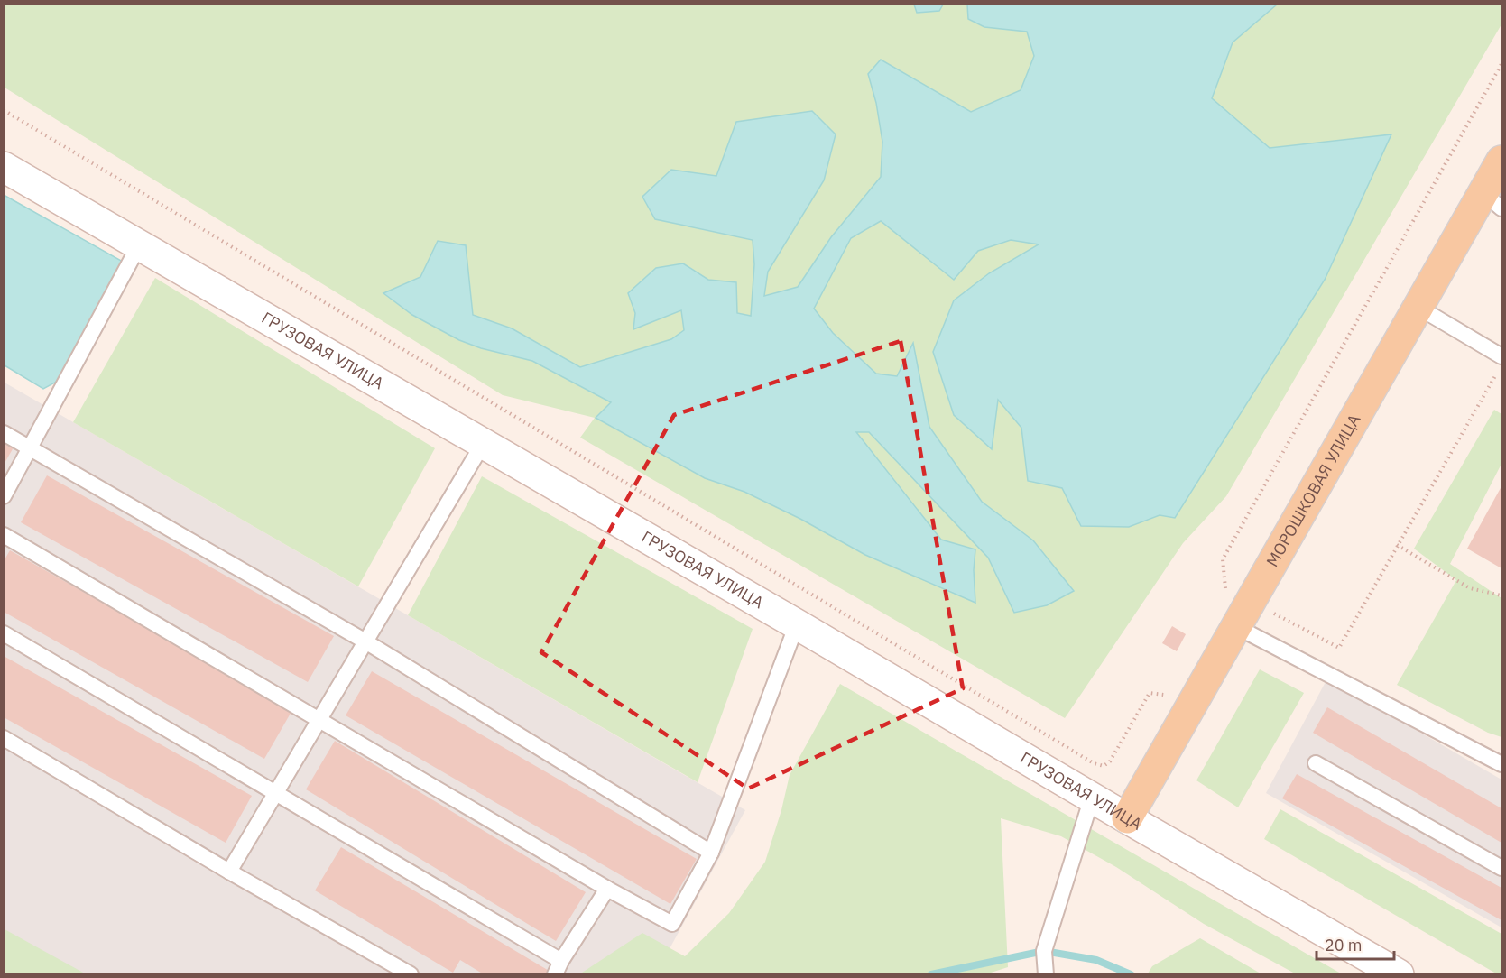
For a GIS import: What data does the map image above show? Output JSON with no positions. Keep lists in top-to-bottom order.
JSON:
{
  "streets": {
    "main road": ["ГРУЗОВАЯ УЛИЦА", "МОРОШКОВАЯ УЛИЦА"]
  },
  "crossings": [
    ["ГРУЗОВАЯ УЛИЦА", "МОРОШКОВАЯ УЛИЦА"]
  ],
  "scale_bar": "20 m"
}
